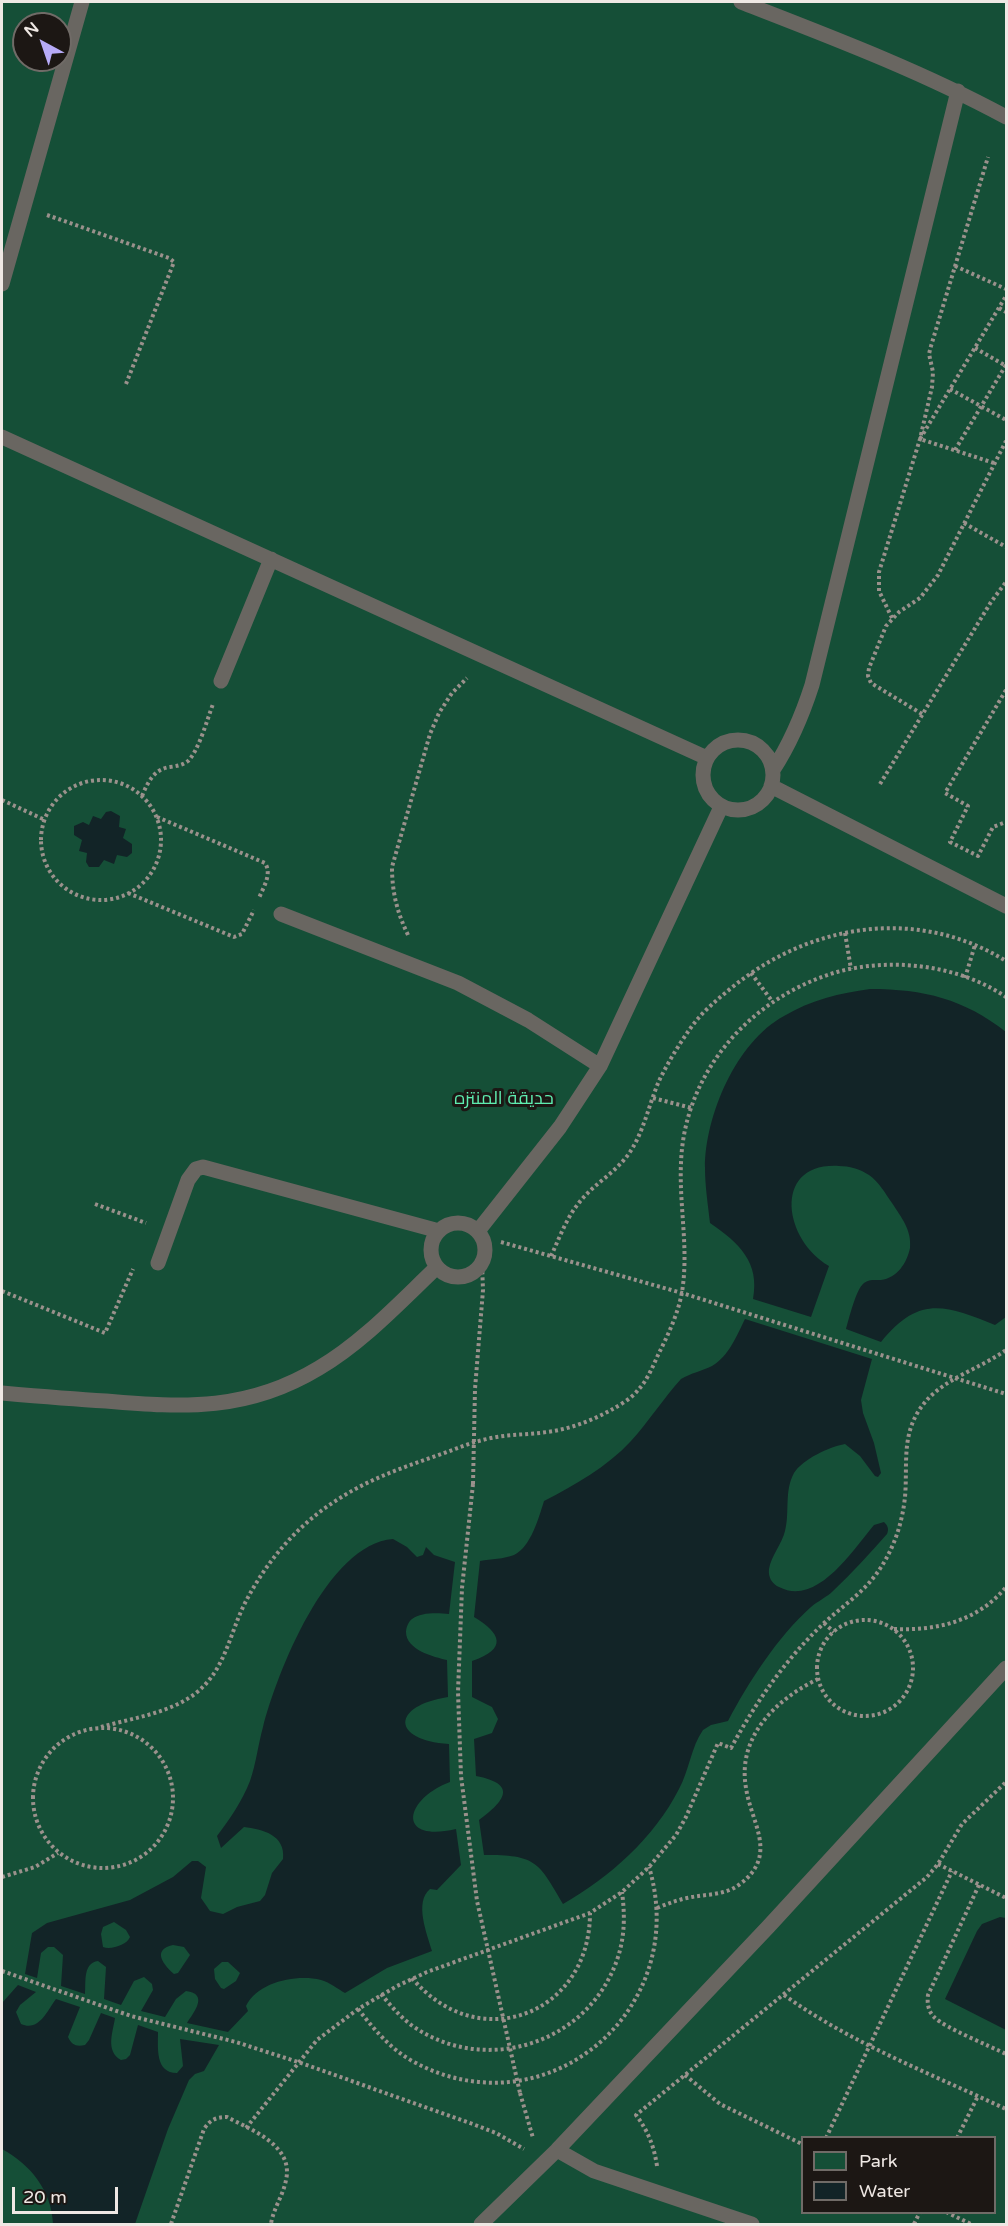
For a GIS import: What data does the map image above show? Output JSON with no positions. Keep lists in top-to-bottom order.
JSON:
{
  "parks": ["حديقة المنتزه"],
  "legend": ["Park", "Water"],
  "scale_bar": "20 m",
  "north": "top left"
}
